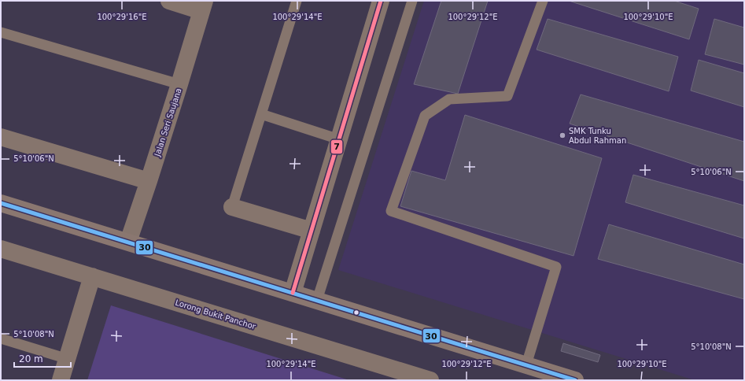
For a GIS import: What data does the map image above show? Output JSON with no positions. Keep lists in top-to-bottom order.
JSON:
{
  "streets": {
    "street": ["Jalan Seri Saujana", "Lorong Bukit Panchor"]
  },
  "places": ["SMK Tunku Abdul Rahman"],
  "lines": ["transit line 7", "transit line 30"],
  "scale_bar": "20 m",
  "coordinates": [
    "100°29'16\"E",
    "100°29'14\"E",
    "100°29'12\"E",
    "100°29'10\"E",
    "5°10'06\"N",
    "5°10'08\"N"
  ]
}
